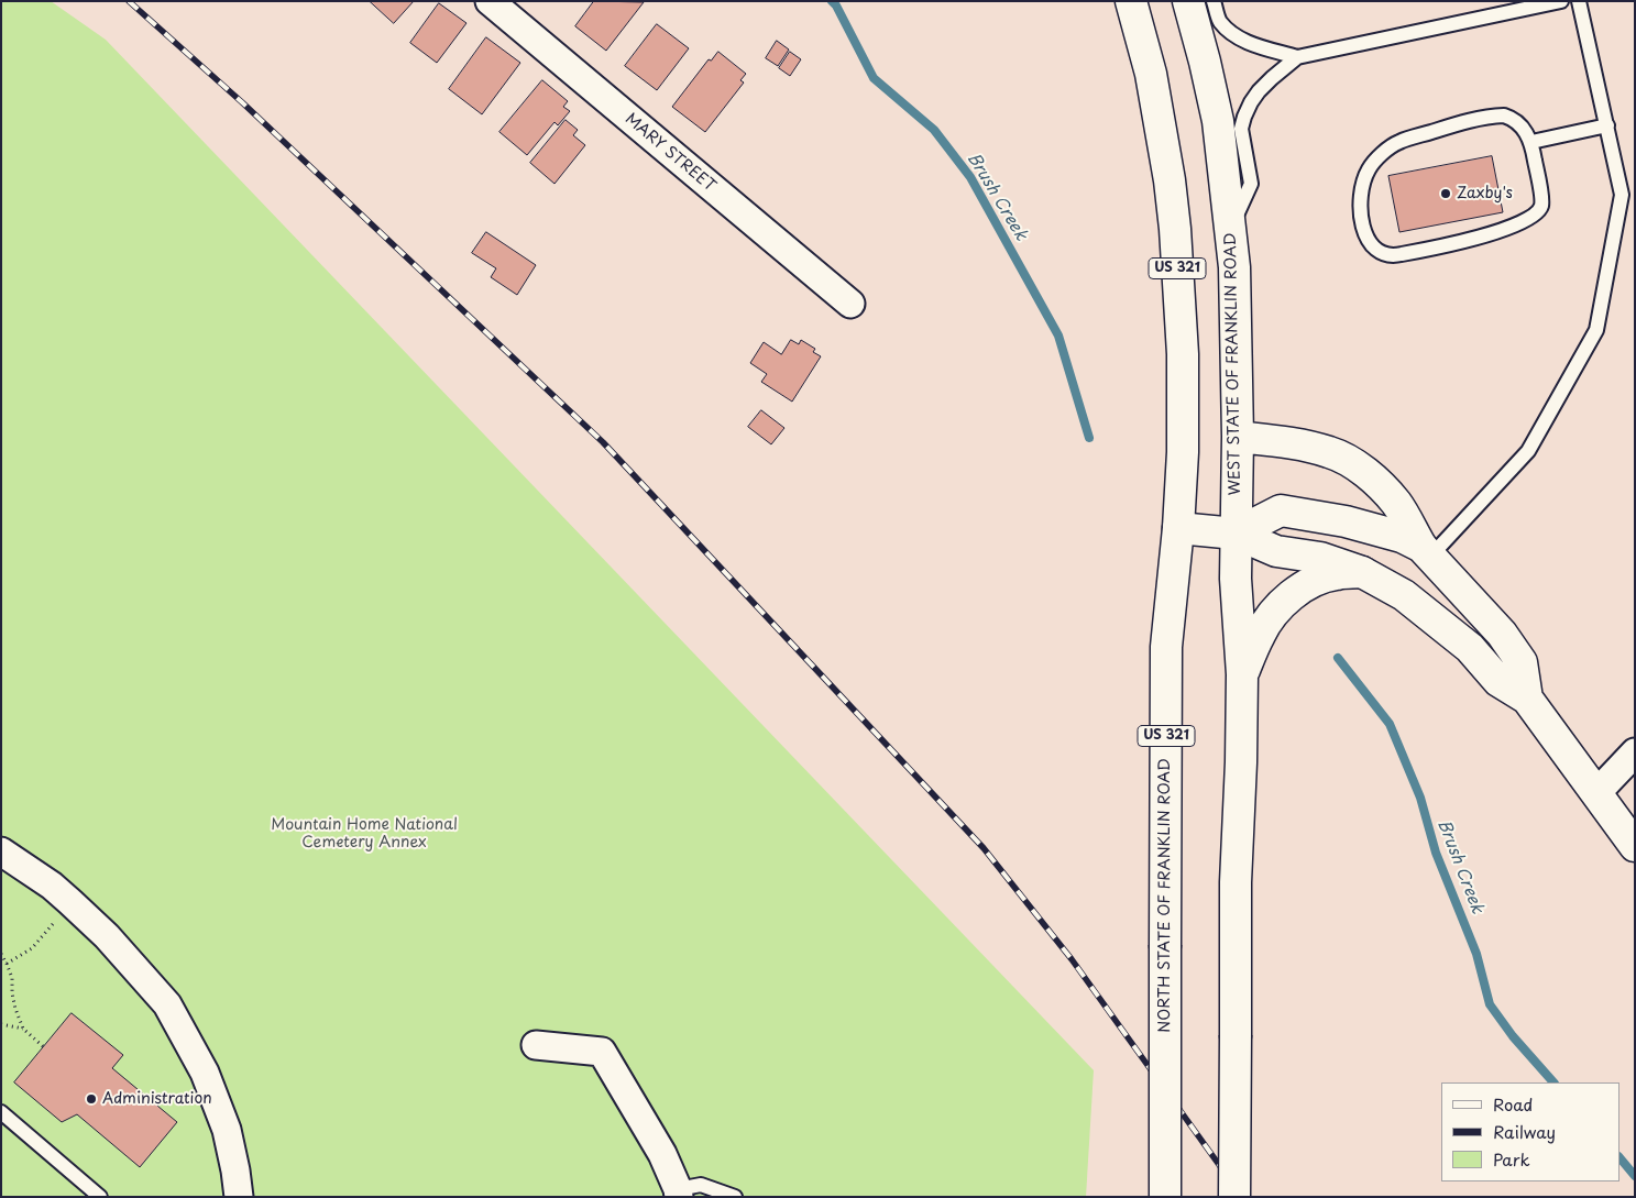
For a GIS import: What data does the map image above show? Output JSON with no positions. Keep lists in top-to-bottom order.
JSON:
{
  "streets": {
    "main road": ["US 321", "WEST STATE OF FRANKLIN ROAD", "NORTH STATE OF FRANKLIN ROAD"],
    "street": ["MARY STREET"]
  },
  "crossings": [
    ["US 321", "NORTH STATE OF FRANKLIN ROAD"]
  ],
  "water": ["Brush Creek"],
  "parks": ["Mountain Home National Cemetery Annex"],
  "places": ["Zaxby's", "Administration"],
  "legend": ["Road", "Railway", "Park"]
}
